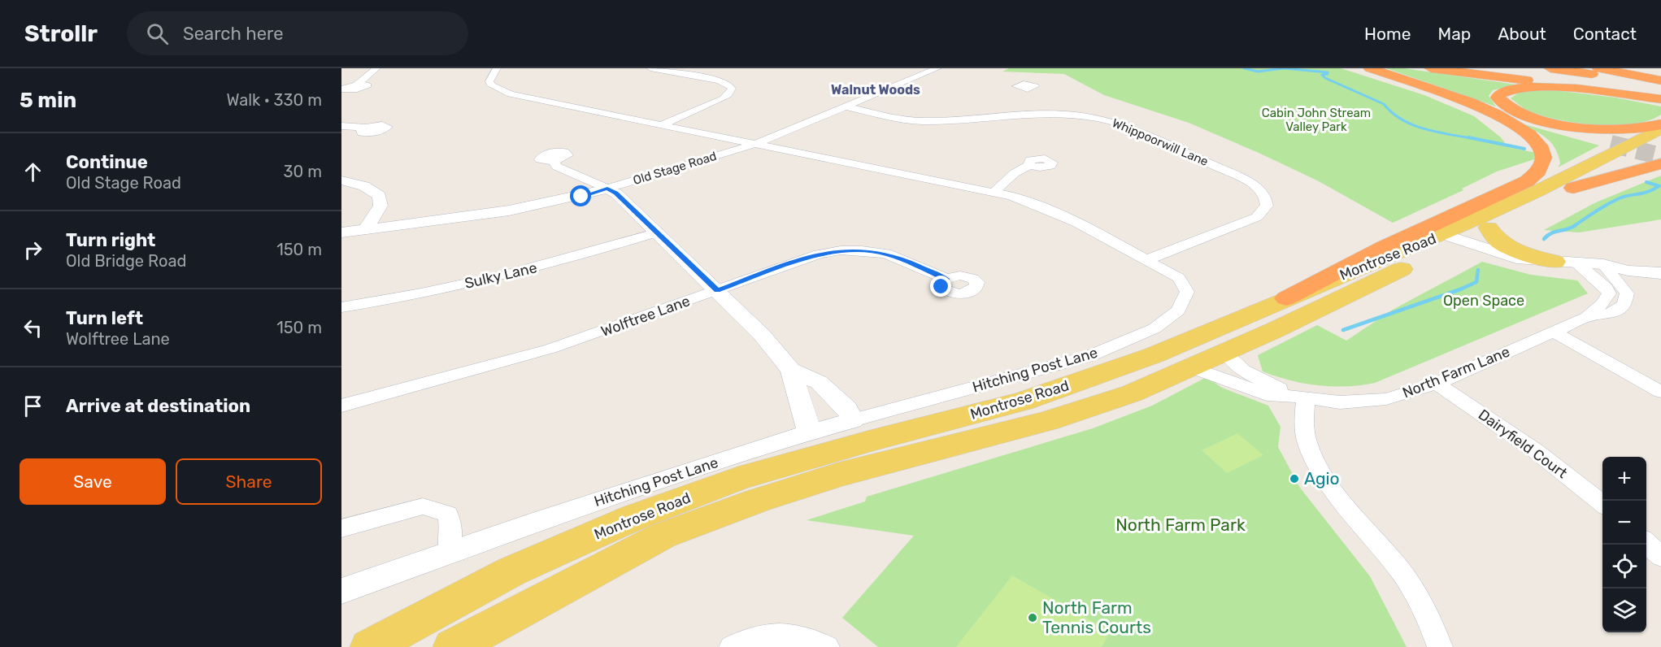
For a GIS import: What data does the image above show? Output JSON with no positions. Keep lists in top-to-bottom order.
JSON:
{
  "streets": {
    "main road": ["Montrose Road"],
    "street": [
      "Whippoorwill Lane",
      "Old Stage Road",
      "Sulky Lane",
      "Wolftree Lane",
      "Hitching Post Lane",
      "North Farm Lane",
      "Dairyfield Court"
    ]
  },
  "crossings": [
    ["Whippoorwill Lane", "Old Stage Road"],
    ["Whippoorwill Lane", "Hitching Post Lane"],
    ["Old Stage Road", "Hitching Post Lane"],
    ["Montrose Road", "North Farm Lane"],
    ["North Farm Lane", "Dairyfield Court"]
  ],
  "districts": ["Walnut Woods"],
  "parks": ["Cabin John Stream Valley Park", "Open Space", "North Farm Park"],
  "places": ["Agio", "North Farm Tennis Courts"],
  "page": {
    "header": "Strollr",
    "search": "Search here",
    "nav": [
      "Home",
      "Map",
      "About",
      "Contact"
    ],
    "heading": ["5 min", "Walk · 330 m"],
    "list": [
      ["Continue", "Old Stage Road", "30 m"],
      ["Turn right", "Old Bridge Road", "150 m"],
      ["Turn left", "Wolftree Lane", "150 m"],
      "Arrive at destination"
    ],
    "buttons": ["Save", "Share"],
    "map_buttons": ["+", "−"]
  }
}
